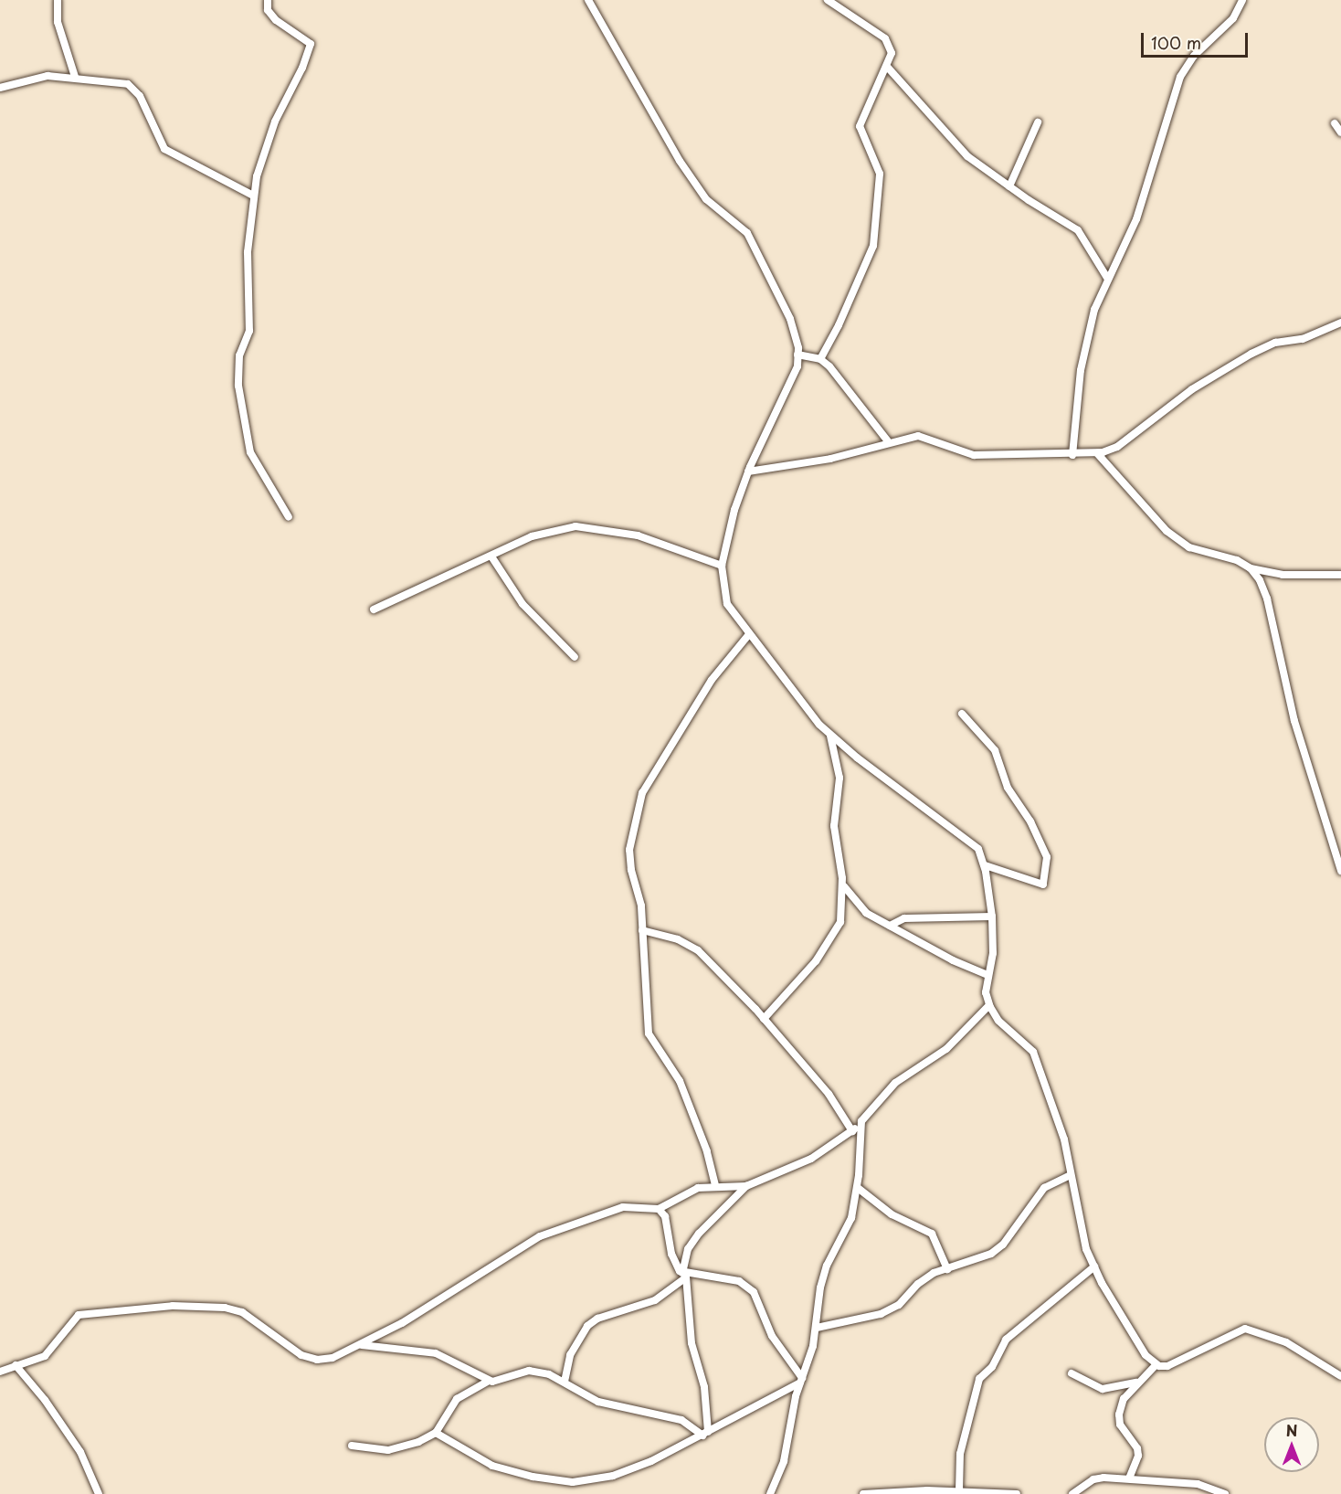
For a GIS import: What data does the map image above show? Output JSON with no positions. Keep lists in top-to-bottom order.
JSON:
{
  "scale_bar": "100 m",
  "north": "top"
}
